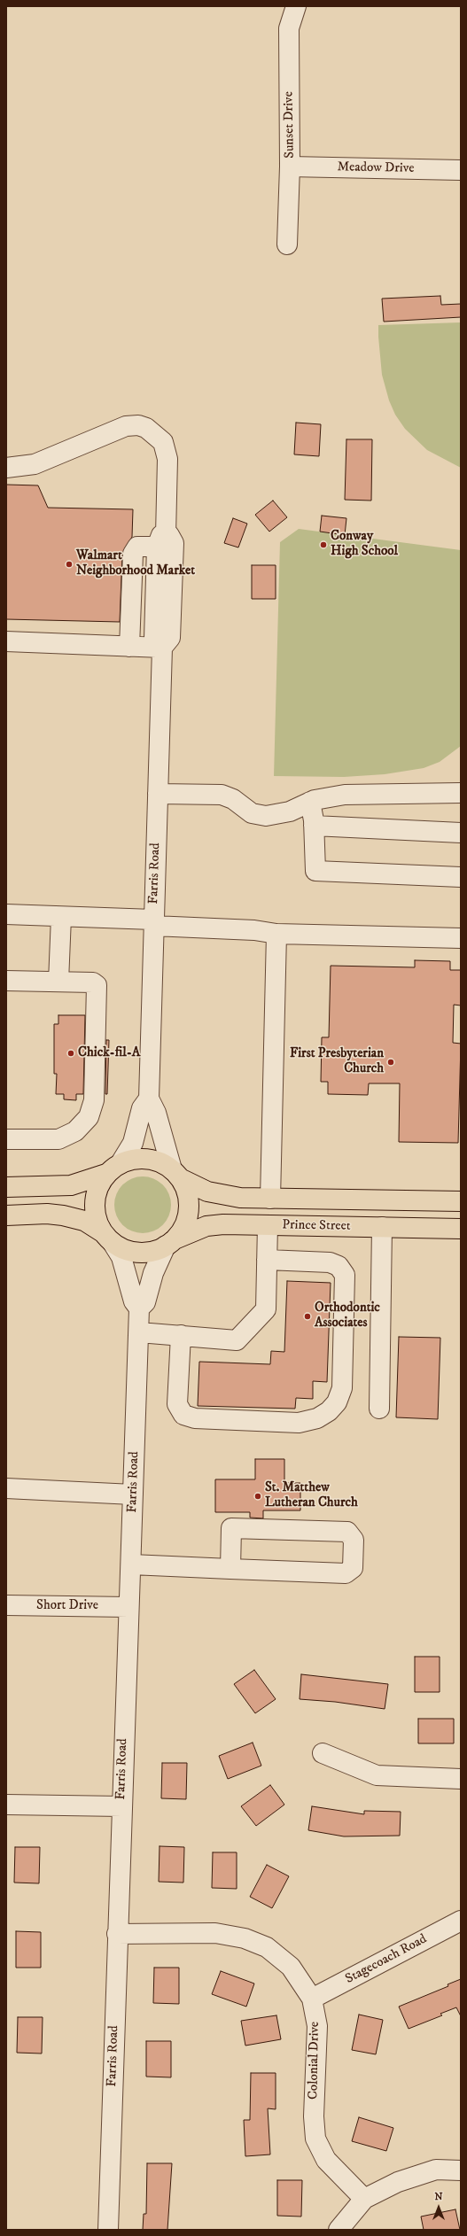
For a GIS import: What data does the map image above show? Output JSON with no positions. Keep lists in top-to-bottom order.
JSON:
{
  "streets": {
    "main road": ["Prince Street"],
    "street": [
      "Sunset Drive",
      "Meadow Drive",
      "Farris Road",
      "Short Drive",
      "Stagecoach Road",
      "Colonial Drive"
    ]
  },
  "crossings": [
    ["Sunset Drive", "Meadow Drive"],
    ["Farris Road", "Prince Street"],
    ["Farris Road", "Short Drive"],
    ["Farris Road", "Colonial Drive"],
    ["Stagecoach Road", "Colonial Drive"]
  ],
  "places": [
    "Conway High School",
    "Walmart Neighborhood Market",
    "Chick-fil-A",
    "First Presbyterian Church",
    "Orthodontic Associates",
    "St. Matthew Lutheran Church"
  ],
  "north": "top"
}
